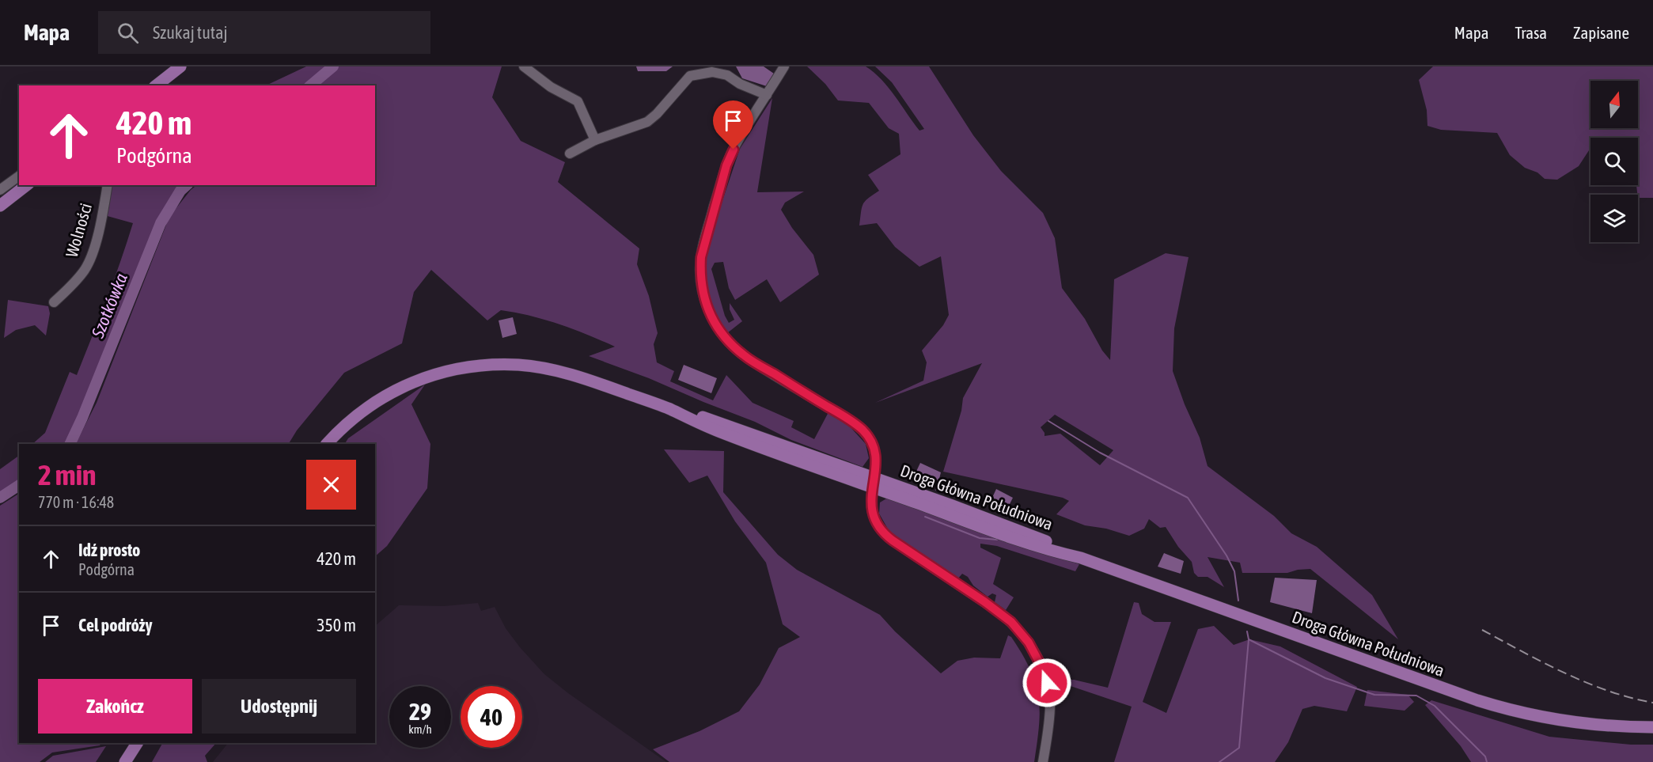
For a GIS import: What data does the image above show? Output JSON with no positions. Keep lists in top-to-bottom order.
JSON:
{
  "streets": {
    "main road": ["Droga Główna Południowa"],
    "street": ["Wolności"]
  },
  "water": ["Szotkówka"],
  "north": "top",
  "page": {
    "header": "Mapa",
    "search": "Szukaj tutaj",
    "nav": ["Mapa", "Trasa", "Zapisane"],
    "turn": ["420 m", "Podgórna"],
    "heading": ["2 min", "770 m · 16:48"],
    "list": [
      {
        "name": "Idź prosto",
        "note": "Podgórna",
        "value": "420 m"
      },
      {
        "name": "Cel podróży",
        "value": "350 m"
      }
    ],
    "buttons": ["Zakończ", "Udostępnij"],
    "speed": "29 km/h",
    "limit": "40"
  }
}
